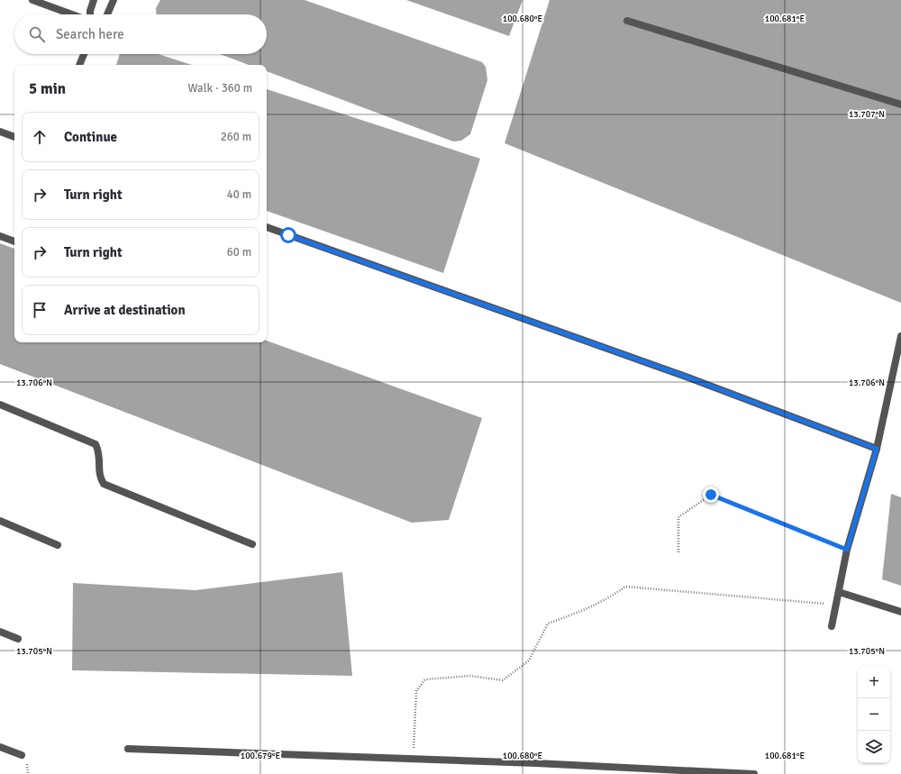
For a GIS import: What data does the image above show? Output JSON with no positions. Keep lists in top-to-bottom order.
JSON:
{
  "page": {
    "search": "Search here",
    "heading": ["5 min", "Walk · 360 m"],
    "list": [
      ["Continue", "260 m"],
      ["Turn right", "40 m"],
      ["Turn right", "60 m"],
      "Arrive at destination"
    ],
    "map_buttons": ["+", "−"]
  },
  "coordinates": [
    "100.680°E",
    "100.681°E",
    "13.707°N",
    "13.706°N",
    "13.705°N",
    "100.679°E"
  ]
}
